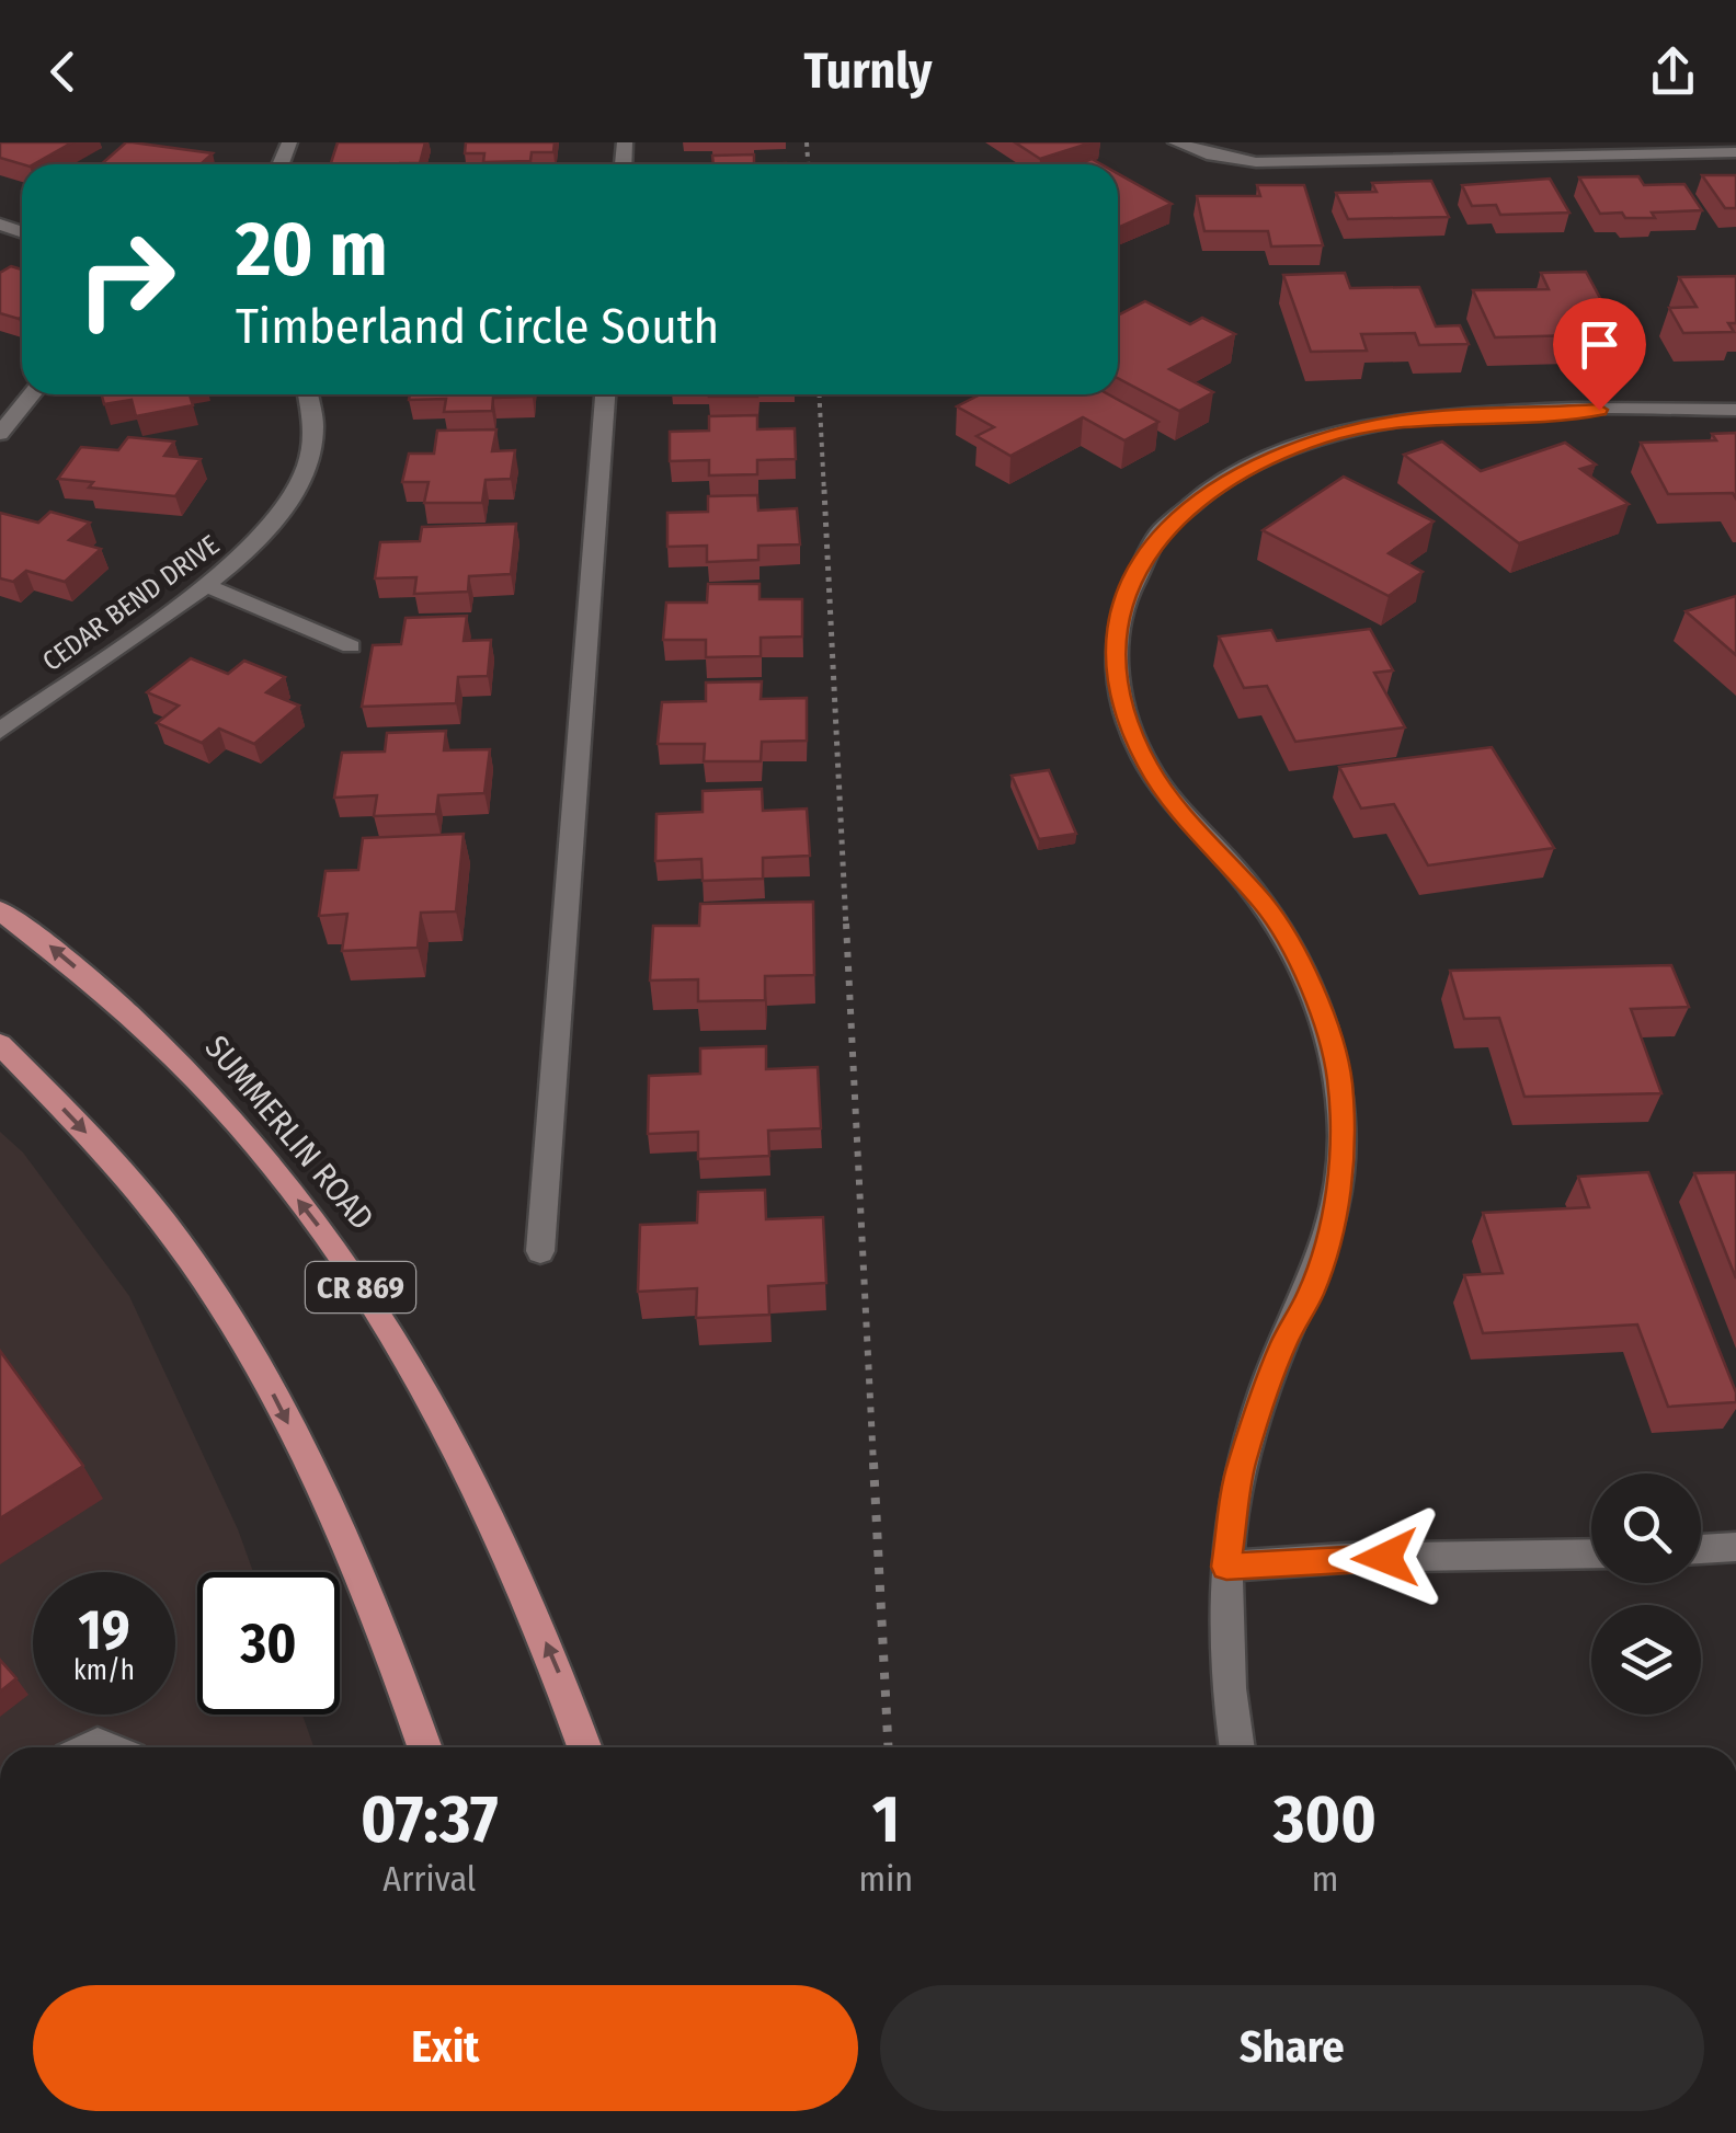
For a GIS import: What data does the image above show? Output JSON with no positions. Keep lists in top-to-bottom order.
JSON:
{
  "streets": {
    "main road": ["SUMMERLIN ROAD", "CR 869"],
    "street": ["CEDAR BEND DRIVE"]
  },
  "page": {
    "header": "Turnly",
    "turn": ["20 m", "Timberland Circle South"],
    "speed": "19 km/h",
    "limit": "30",
    "eta": [
      "07:37",
      "Arrival",
      "1",
      "min",
      "300",
      "m"
    ],
    "buttons": ["Exit", "Share"]
  }
}
